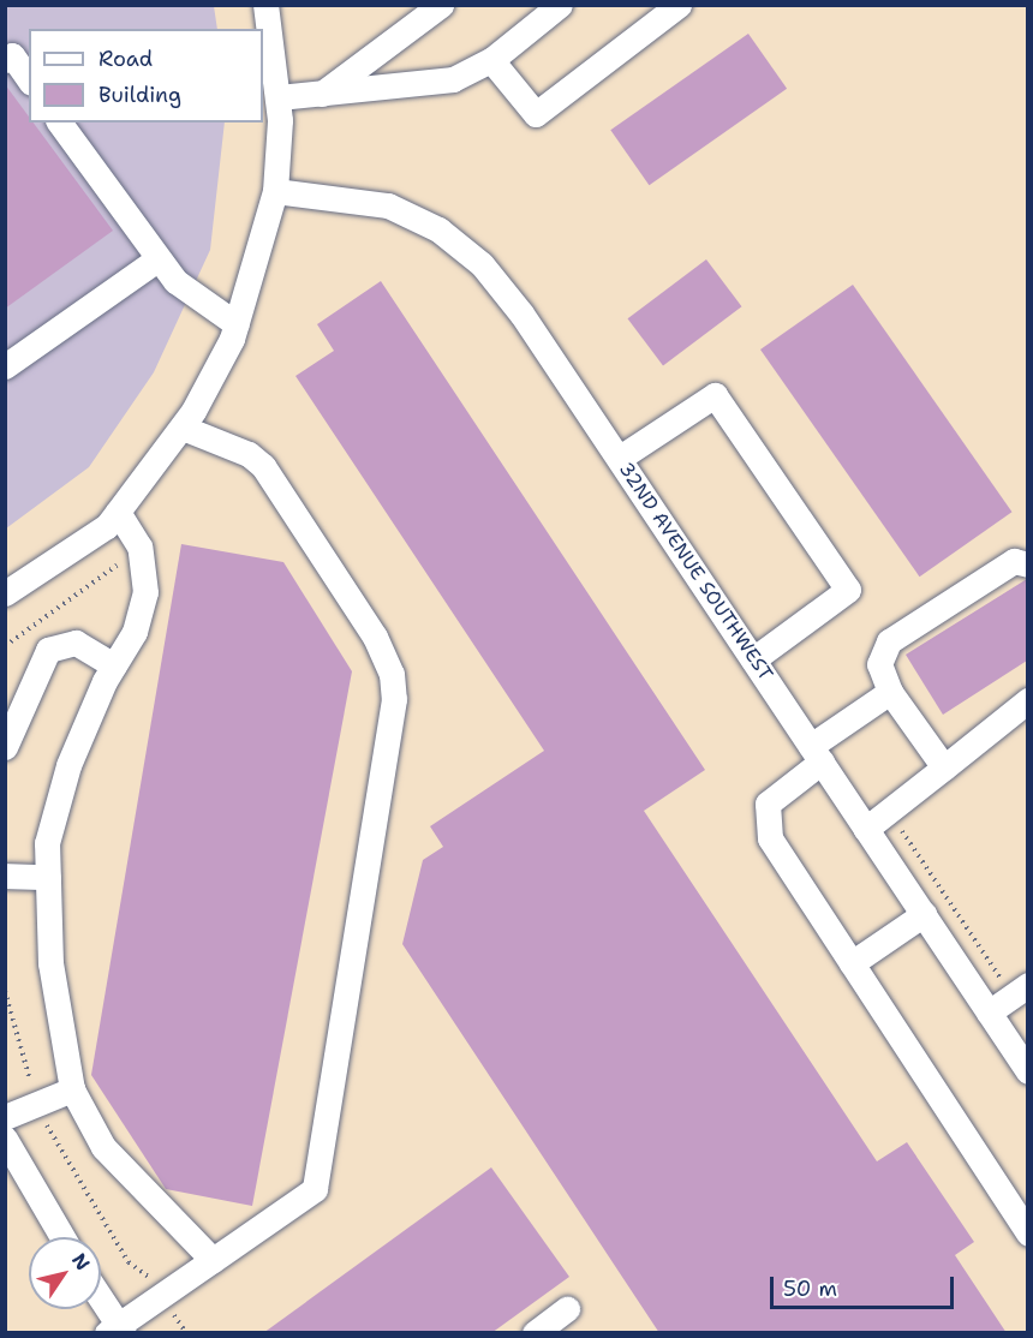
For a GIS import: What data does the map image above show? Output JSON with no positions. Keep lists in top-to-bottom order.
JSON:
{
  "streets": {
    "street": ["32ND AVENUE SOUTHWEST"]
  },
  "legend": ["Road", "Building"],
  "scale_bar": "50 m",
  "north": "top right"
}
